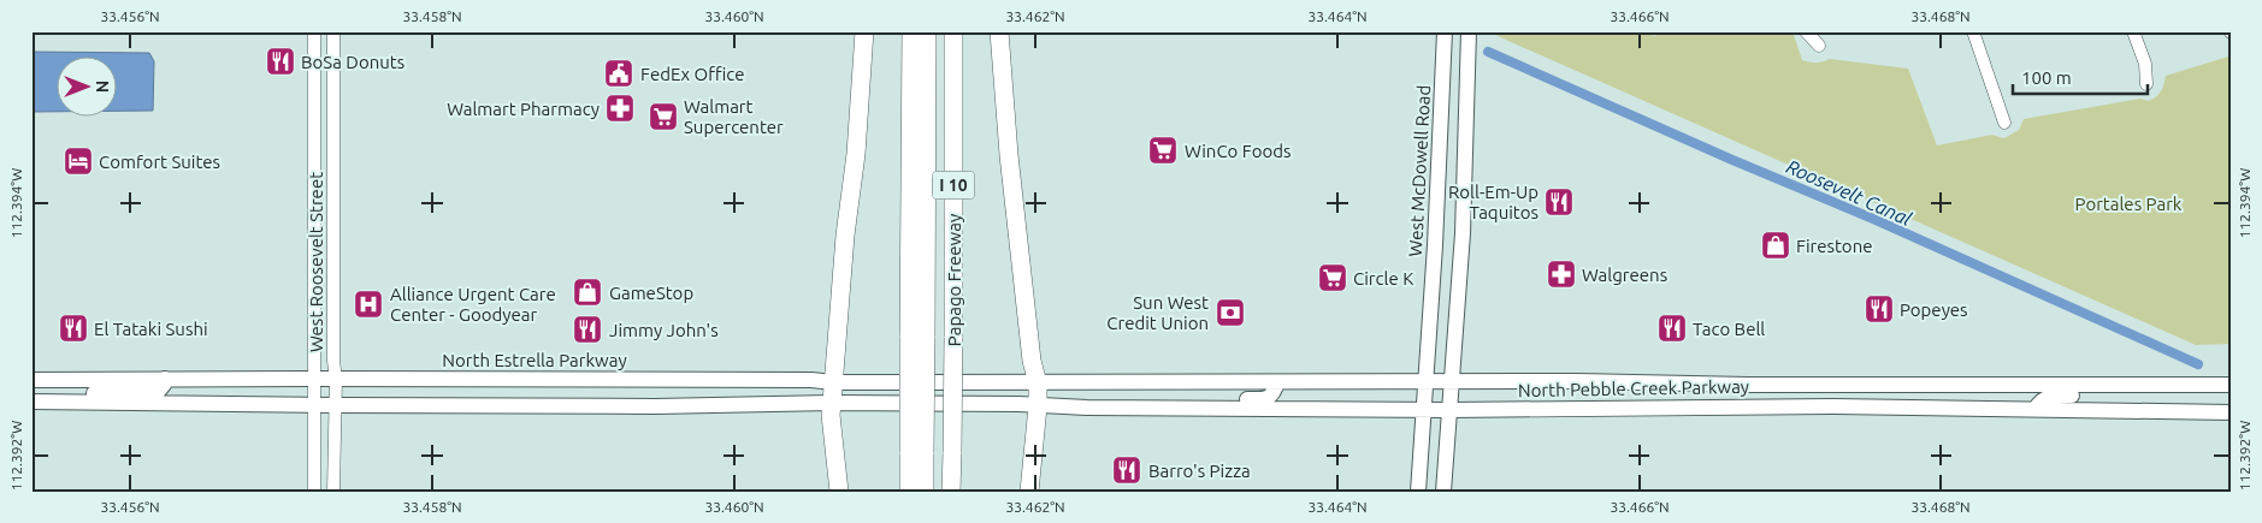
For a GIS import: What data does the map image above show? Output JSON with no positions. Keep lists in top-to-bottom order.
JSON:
{
  "streets": {
    "highway": ["I 10", "Papago Freeway"],
    "main road": ["West McDowell Road", "North Estrella Parkway", "North Pebble Creek Parkway"],
    "street": ["West Roosevelt Street"]
  },
  "crossings": [
    ["West McDowell Road", "North Pebble Creek Parkway"],
    ["West Roosevelt Street", "North Estrella Parkway"],
    ["North Estrella Parkway", "North Pebble Creek Parkway"]
  ],
  "water": ["Roosevelt Canal"],
  "parks": ["Portales Park"],
  "places": {
    "restaurant": [
      "BoSa Donuts",
      "Roll-Em-Up Taquitos",
      "Popeyes",
      "El Tataki Sushi",
      "Taco Bell",
      "Jimmy John's",
      "Barro's Pizza"
    ],
    "public building": ["FedEx Office"],
    "pharmacy": ["Walmart Pharmacy", "Walgreens"],
    "supermarket": ["Walmart Supercenter", "WinCo Foods", "Circle K"],
    "hotel": ["Comfort Suites"],
    "shop": ["Firestone", "GameStop"],
    "hospital": ["Alliance Urgent Care Center - Goodyear"],
    "bank": ["Sun West Credit Union"]
  },
  "scale_bar": "100 m",
  "north": "right",
  "coordinates": [
    "33.456°N",
    "33.458°N",
    "33.460°N",
    "33.462°N",
    "33.464°N",
    "33.466°N",
    "33.468°N",
    "112.394°W",
    "112.392°W"
  ]
}
